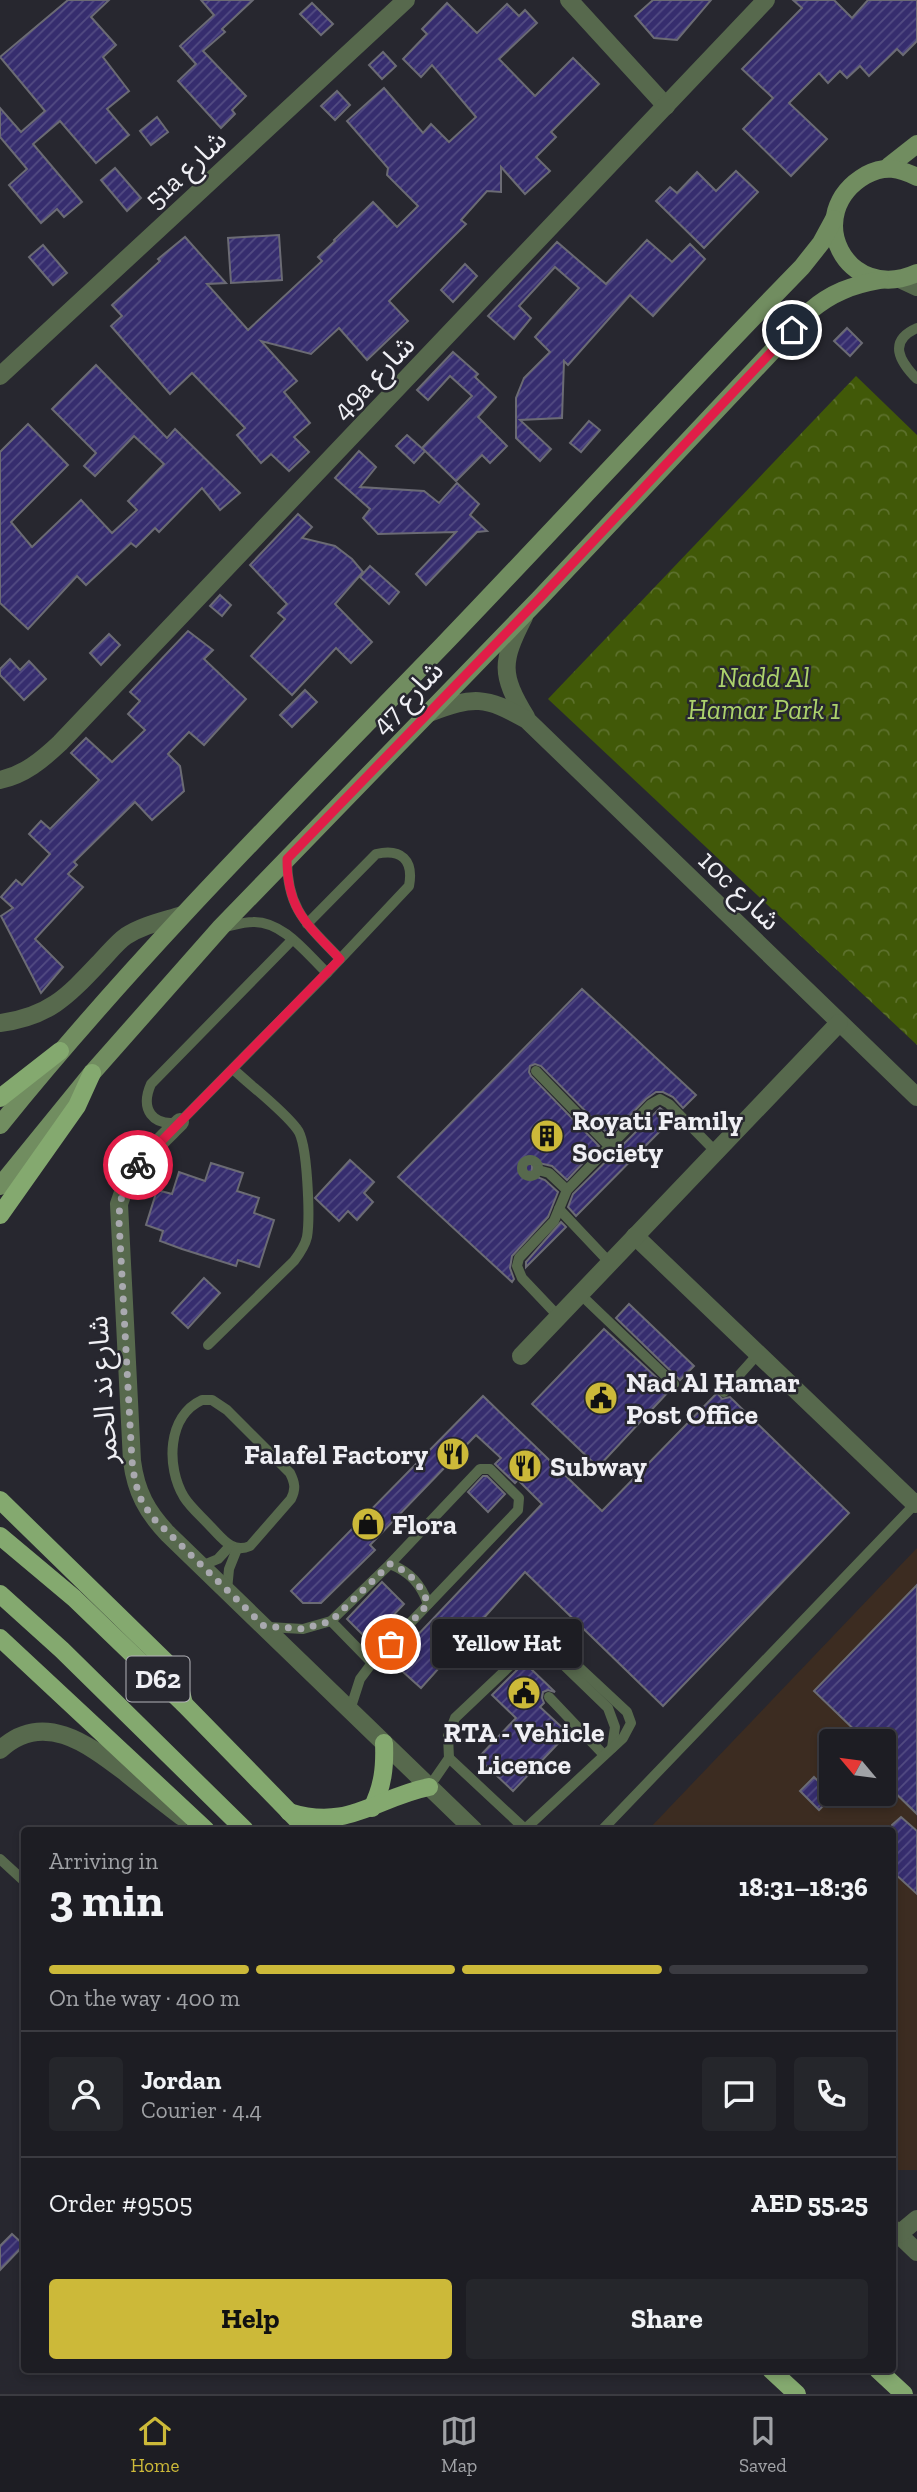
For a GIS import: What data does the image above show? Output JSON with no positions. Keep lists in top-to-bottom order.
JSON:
{
  "streets": {
    "main road": ["D62"],
    "street": [
      "51a شارع",
      "49a شارع",
      "شارع 47",
      "10c شارع",
      "شارع ند الحمر"
    ]
  },
  "crossings": [
    ["شارع 47", "10c شارع"]
  ],
  "parks": ["Nadd Al Hamar Park 1"],
  "places": {
    "building": ["Royati Family Society"],
    "public building": ["Nad Al Hamar Post Office", "RTA - Vehicle Licence"],
    "restaurant": ["Falafel Factory", "Subway"],
    "shop": ["Flora"],
    "other": ["Yellow Hat"]
  },
  "north": "top left",
  "page": {
    "bubble": "Yellow Hat",
    "heading": ["3 min", "Arriving in", "18:31–18:36"],
    "panel": [
      "Jordan",
      "Courier · 4.4",
      "Order #9505",
      "AED 55.25"
    ],
    "bar": "On the way · 400 m",
    "buttons": ["Help", "Share"],
    "tabs": ["Home", "Map", "Saved"]
  }
}
